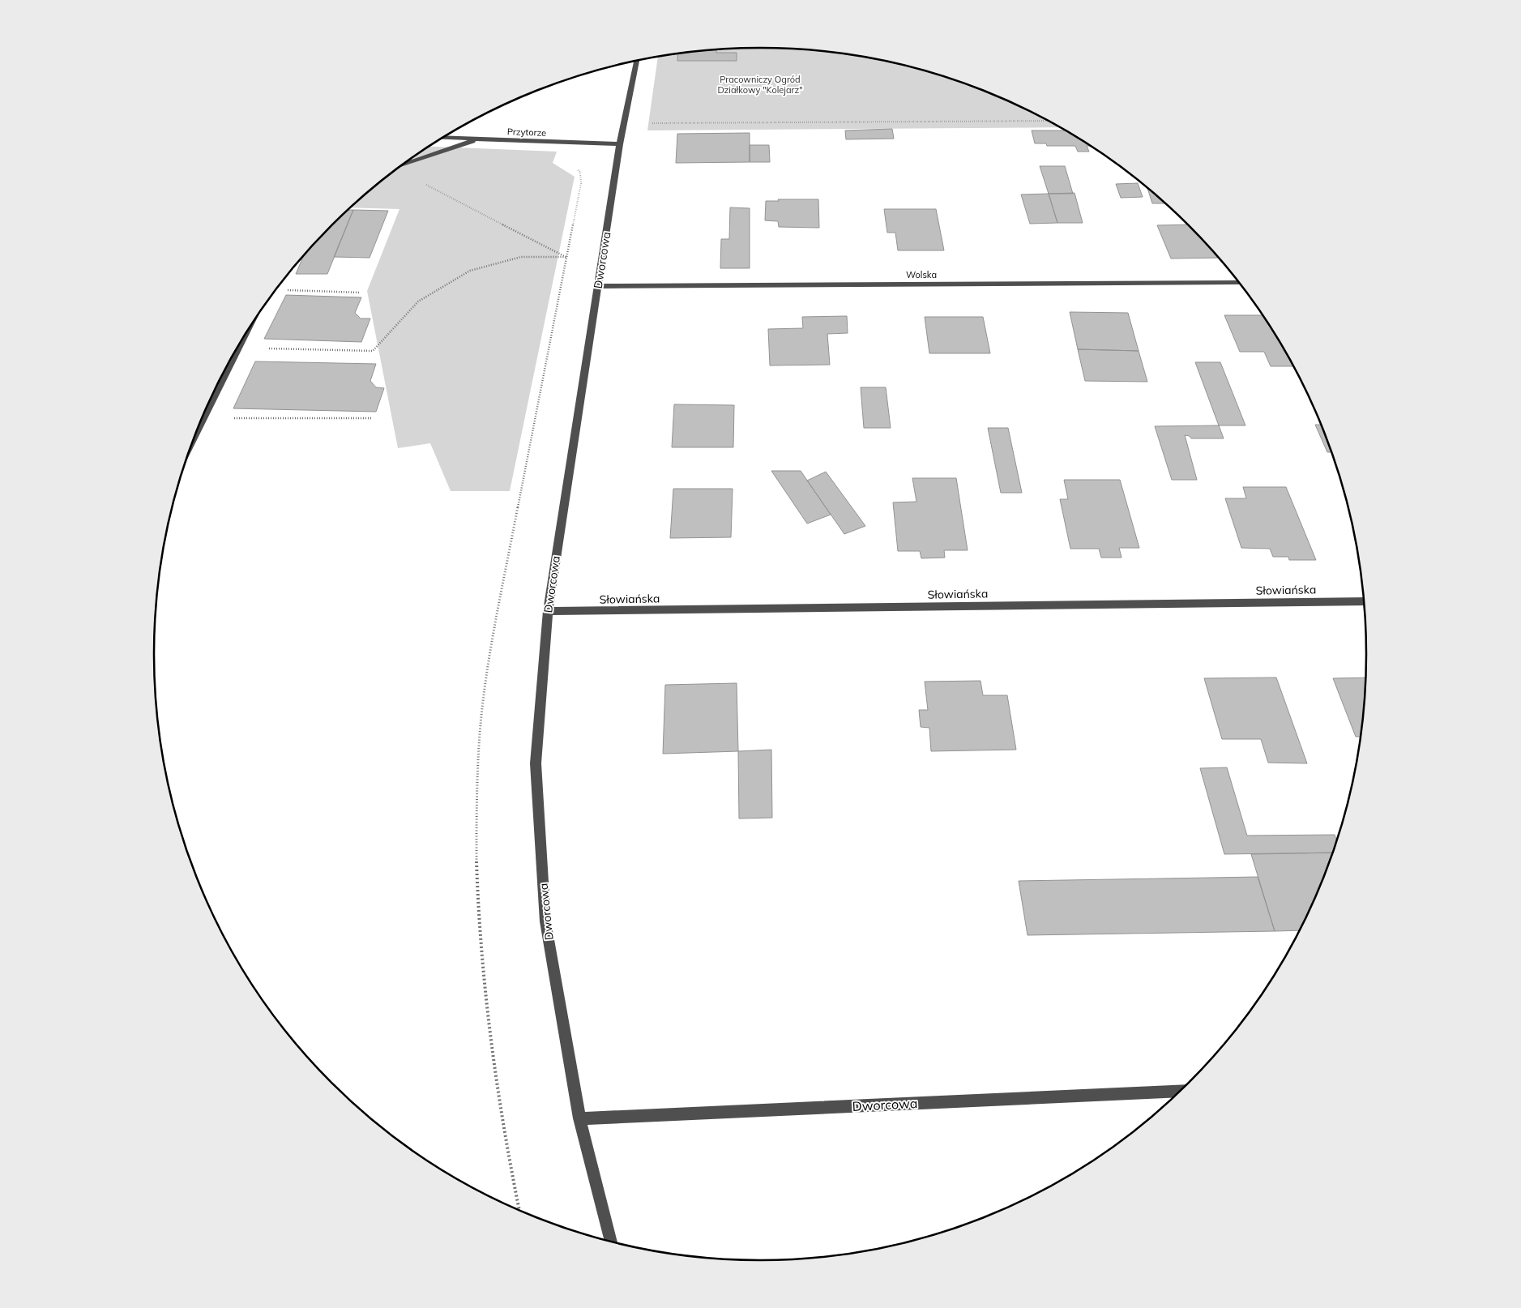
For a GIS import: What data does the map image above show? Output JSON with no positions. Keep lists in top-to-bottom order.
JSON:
{
  "streets": {
    "street": [
      "Przytorze",
      "Dworcowa",
      "Wolska",
      "Słowiańska"
    ]
  },
  "crossings": [
    ["Przytorze", "Dworcowa"],
    ["Dworcowa", "Wolska"],
    ["Dworcowa", "Słowiańska"]
  ],
  "parks": ["Pracowniczy Ogród Działkowy \"Kolejarz\""]
}
